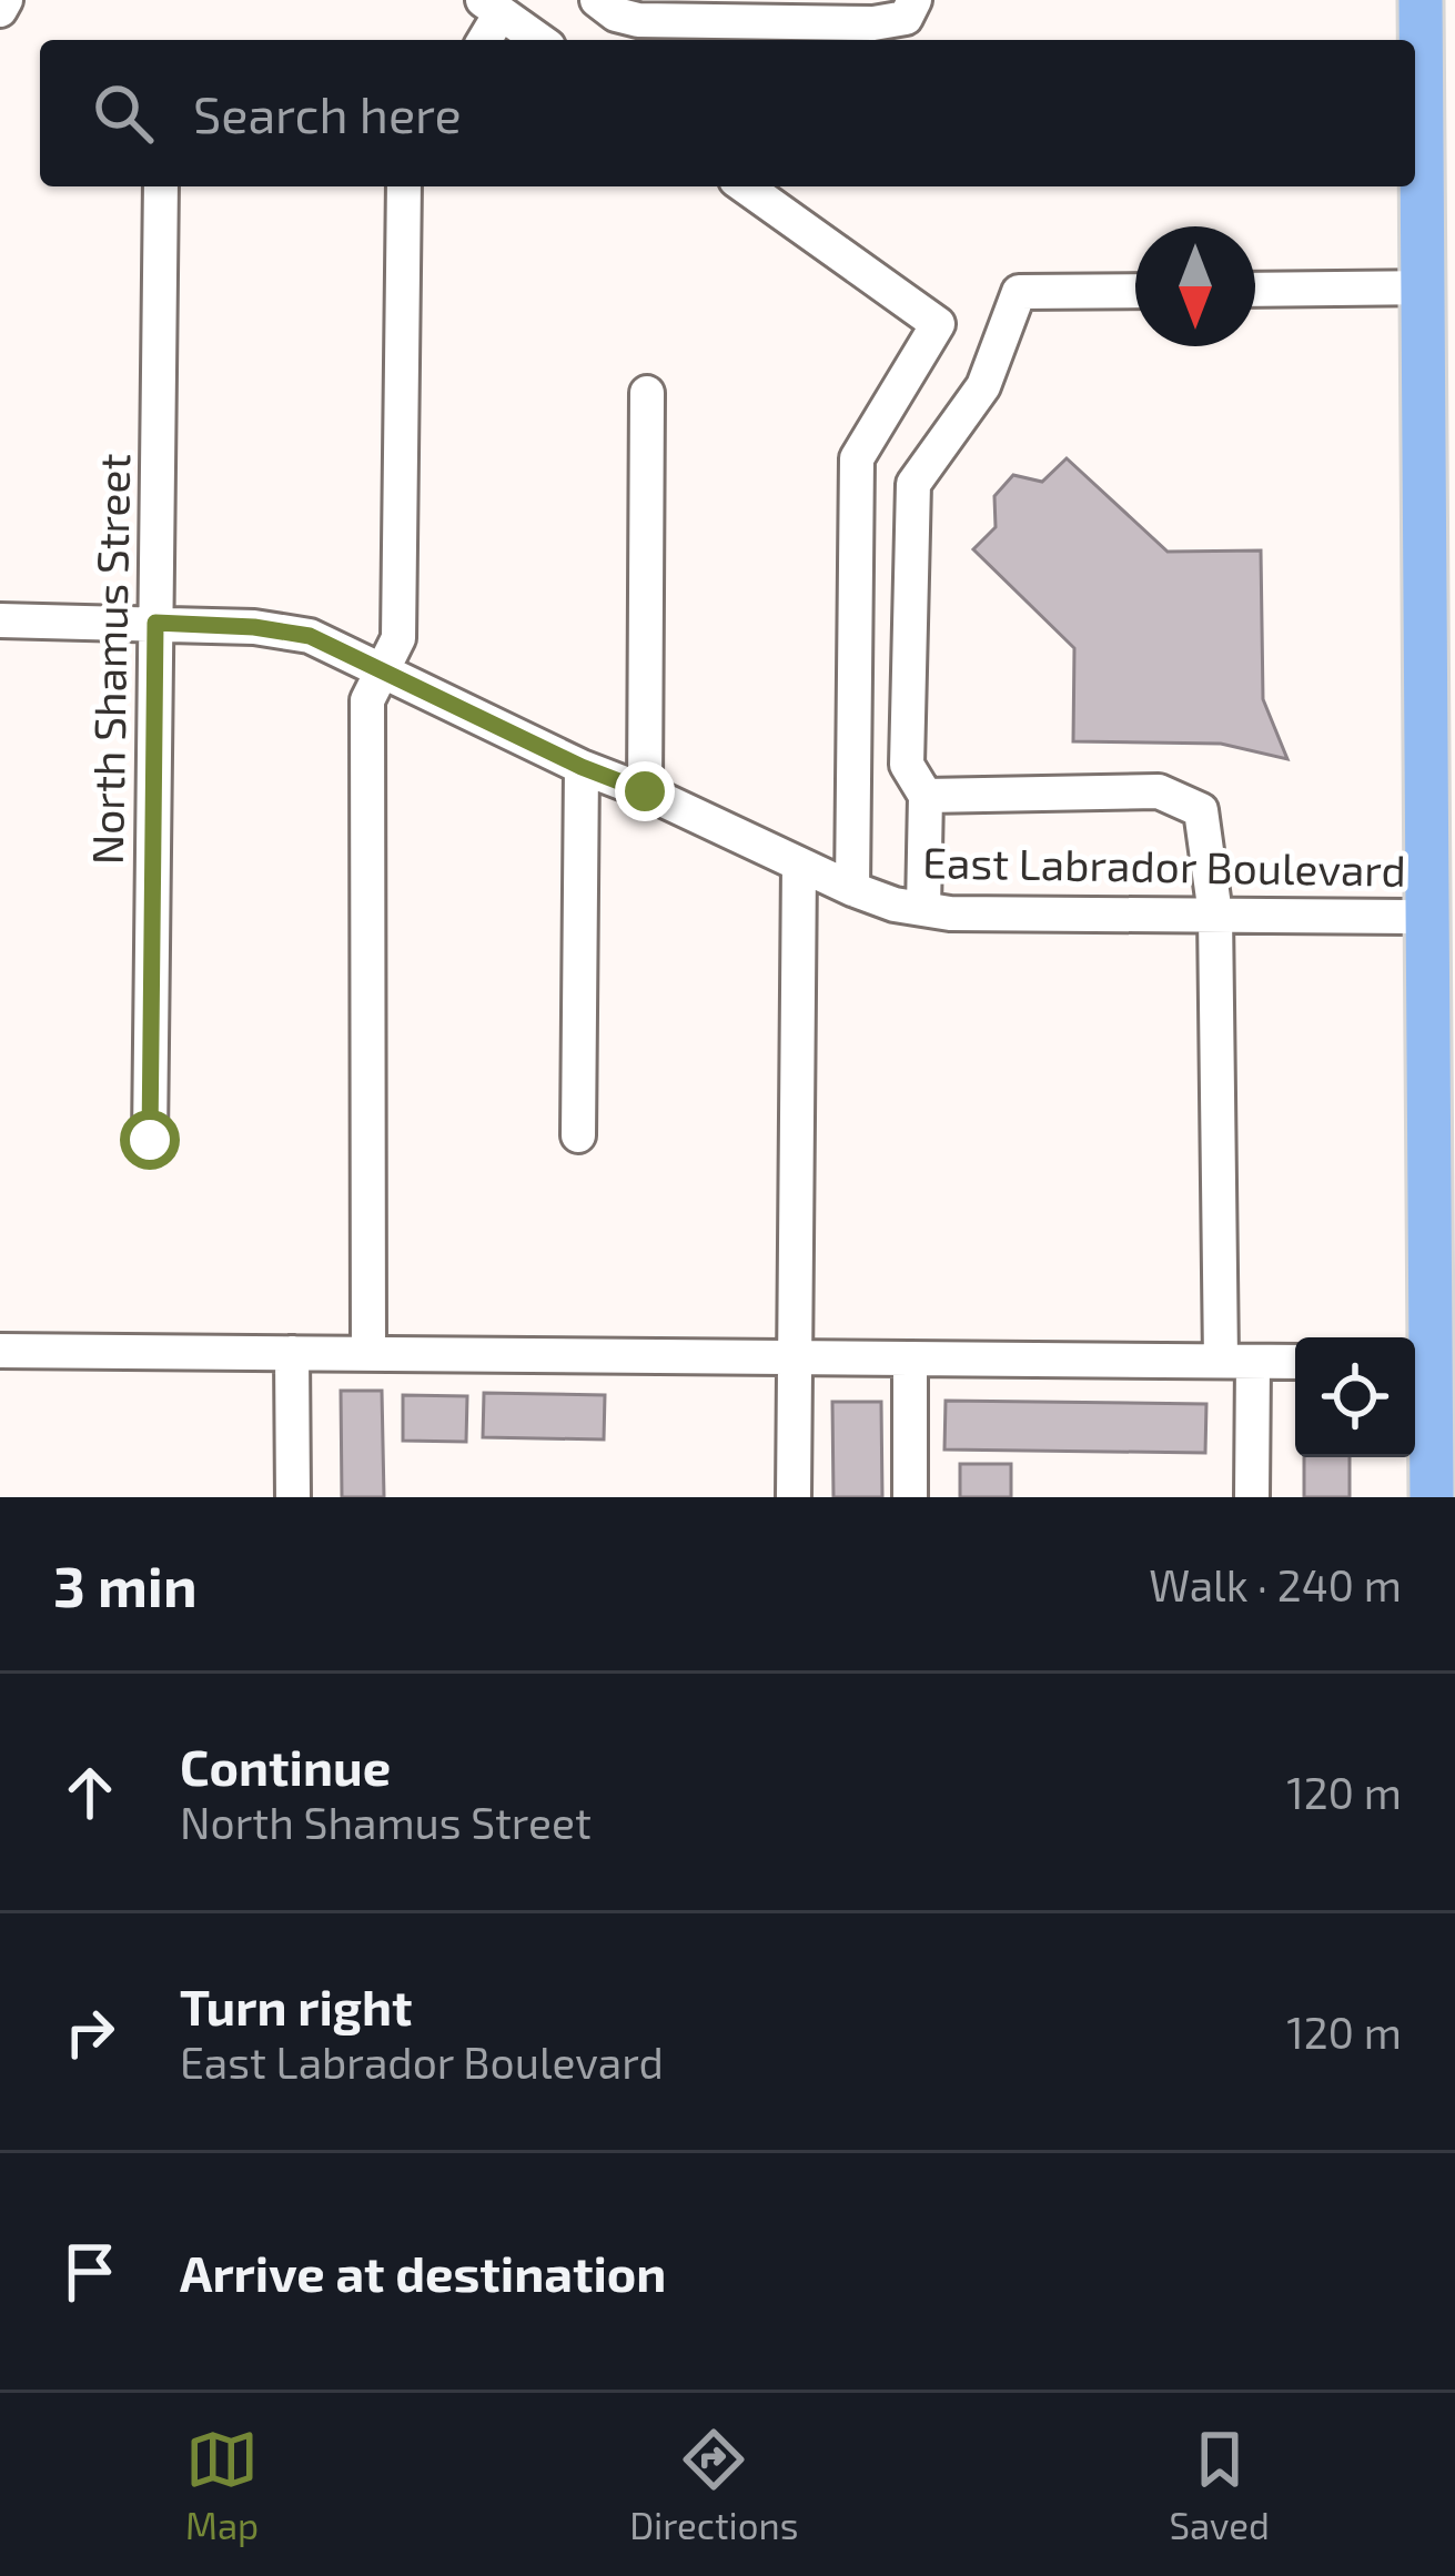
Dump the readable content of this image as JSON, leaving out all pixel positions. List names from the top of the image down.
{
  "streets": {
    "street": ["North Shamus Street", "East Labrador Boulevard"]
  },
  "crossings": [
    ["North Shamus Street", "East Labrador Boulevard"]
  ],
  "north": "bottom",
  "page": {
    "search": "Search here",
    "heading": ["3 min", "Walk · 240 m"],
    "list": [
      ["Continue", "North Shamus Street", "120 m"],
      ["Turn right", "East Labrador Boulevard", "120 m"],
      "Arrive at destination"
    ],
    "nav": ["Map", "Directions", "Saved"]
  }
}
